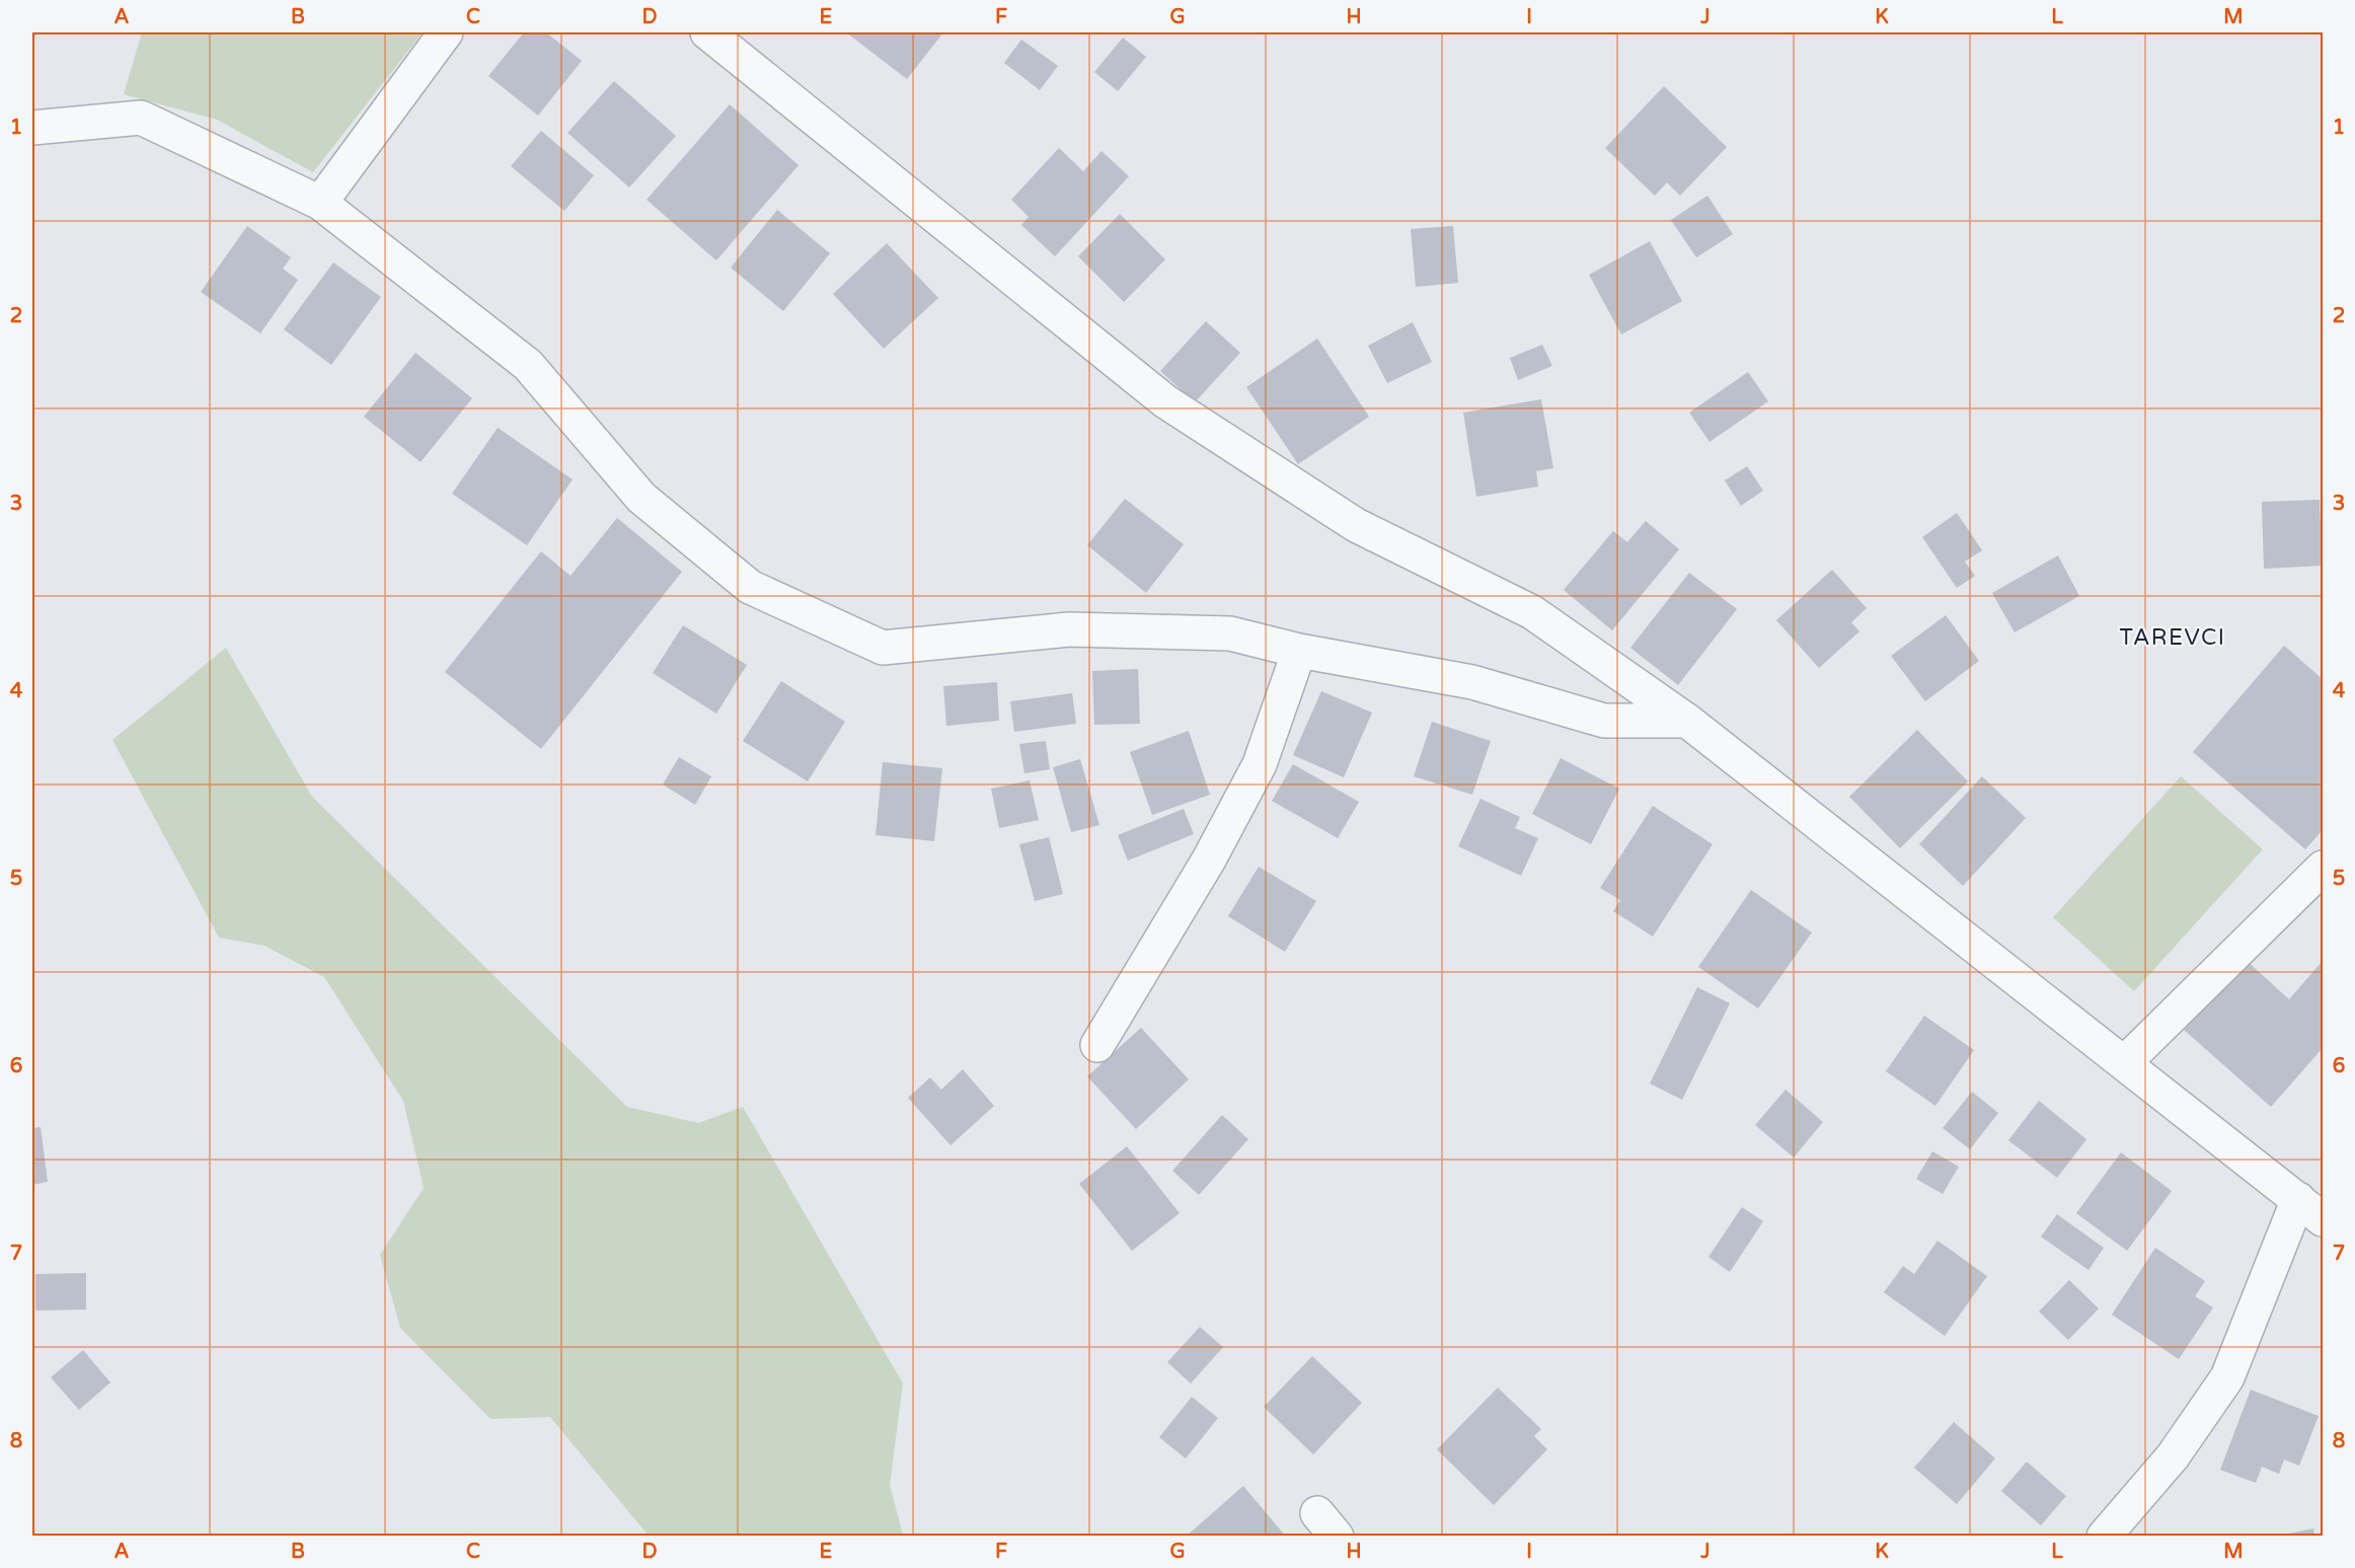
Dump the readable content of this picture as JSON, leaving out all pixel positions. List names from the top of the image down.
{
  "districts": ["TAREVCI"],
  "grid": {
    "columns": [
      "A",
      "B",
      "C",
      "D",
      "E",
      "F",
      "G",
      "H",
      "I",
      "J",
      "K",
      "L",
      "M"
    ],
    "rows": [
      "1",
      "2",
      "3",
      "4",
      "5",
      "6",
      "7",
      "8"
    ]
  }
}
